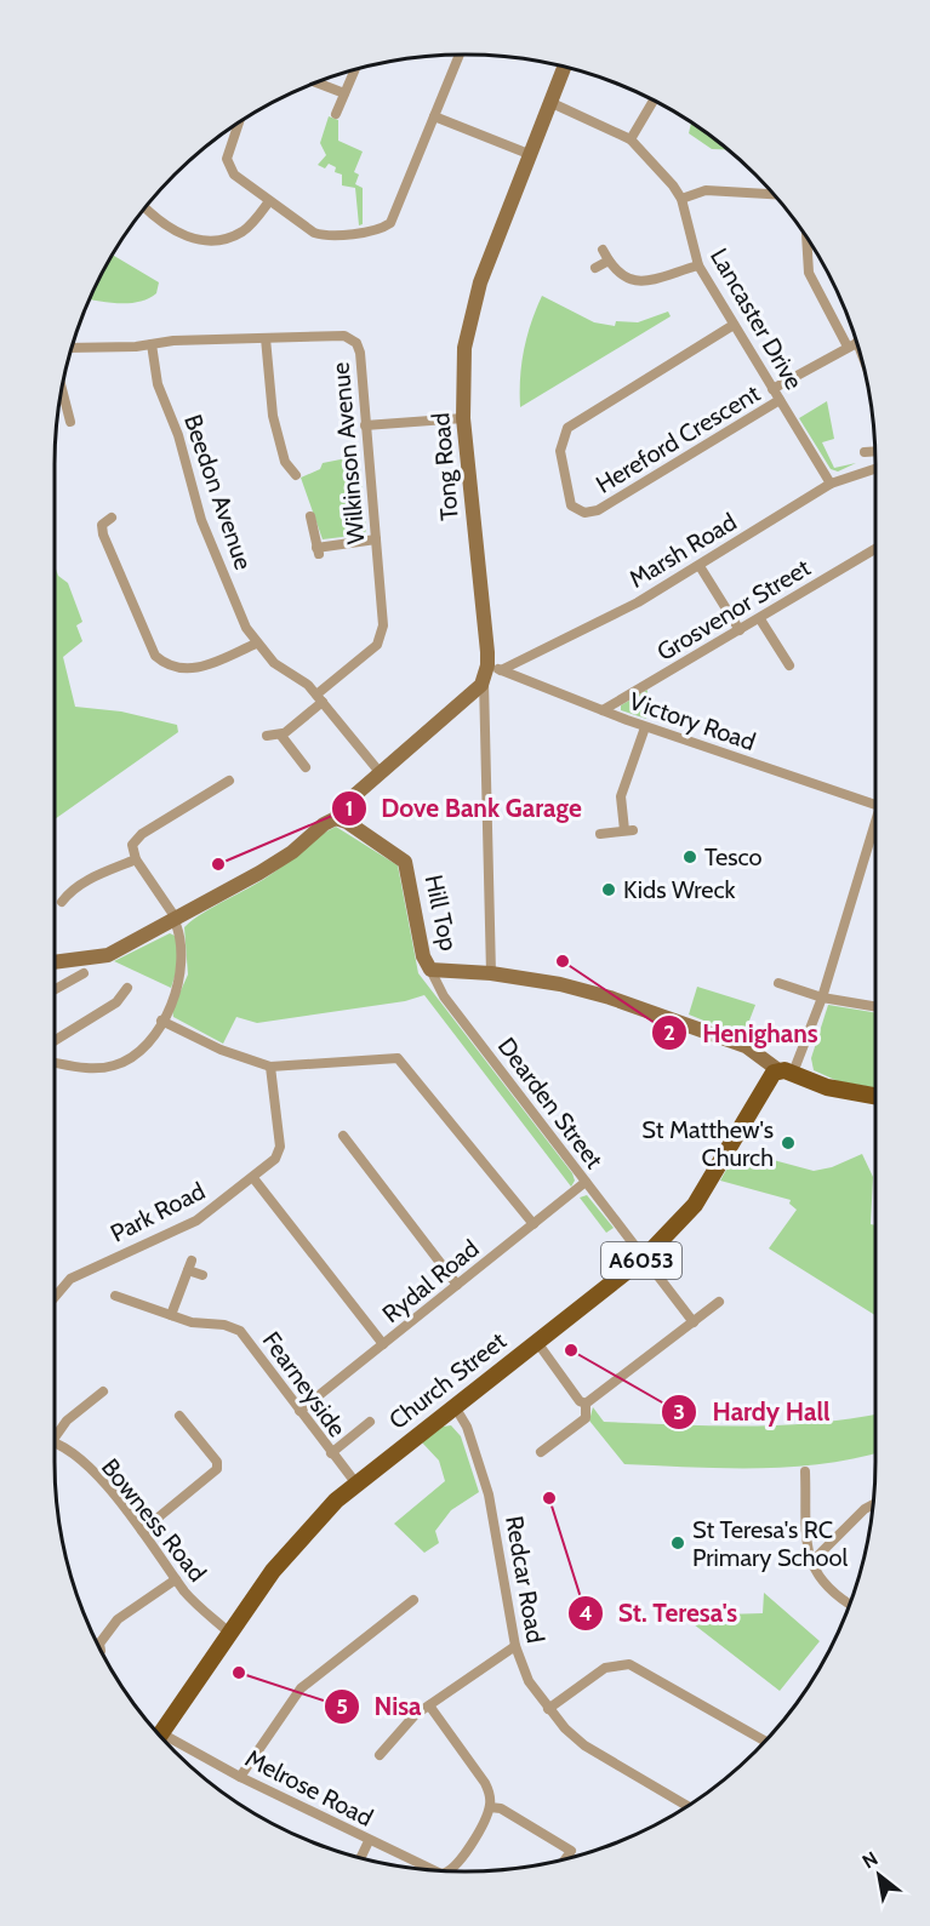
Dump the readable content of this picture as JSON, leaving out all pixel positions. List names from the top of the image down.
{
  "streets": {
    "main road": [
      "Tong Road",
      "Hill Top",
      "A6053",
      "Church Street"
    ],
    "street": [
      "Lancaster Drive",
      "Hereford Crescent",
      "Wilkinson Avenue",
      "Beedon Avenue",
      "Marsh Road",
      "Grosvenor Street",
      "Victory Road",
      "Dearden Street",
      "Park Road",
      "Rydal Road",
      "Fearneyside",
      "Bowness Road",
      "Redcar Road",
      "Melrose Road"
    ]
  },
  "crossings": [
    ["Lancaster Drive", "Hereford Crescent"],
    ["Lancaster Drive", "Tong Road"],
    ["Lancaster Drive", "Marsh Road"],
    ["Wilkinson Avenue", "Beedon Avenue"],
    ["Tong Road", "Marsh Road"],
    ["Tong Road", "Victory Road"],
    ["Marsh Road", "Victory Road"],
    ["Grosvenor Street", "Victory Road"],
    ["Hill Top", "Dearden Street"],
    ["Dearden Street", "Rydal Road"],
    ["Dearden Street", "Church Street"],
    ["Rydal Road", "Fearneyside"],
    ["Church Street", "Fearneyside"],
    ["Church Street", "Bowness Road"],
    ["Church Street", "Redcar Road"]
  ],
  "places": [
    "Tesco",
    "Dove Bank Garage",
    "Kids Wreck",
    "Henighans",
    "St Matthew's Church",
    "Hardy Hall",
    "St. Teresa's",
    "St Teresa's RC Primary School",
    "Nisa"
  ],
  "north": "top left"
}
